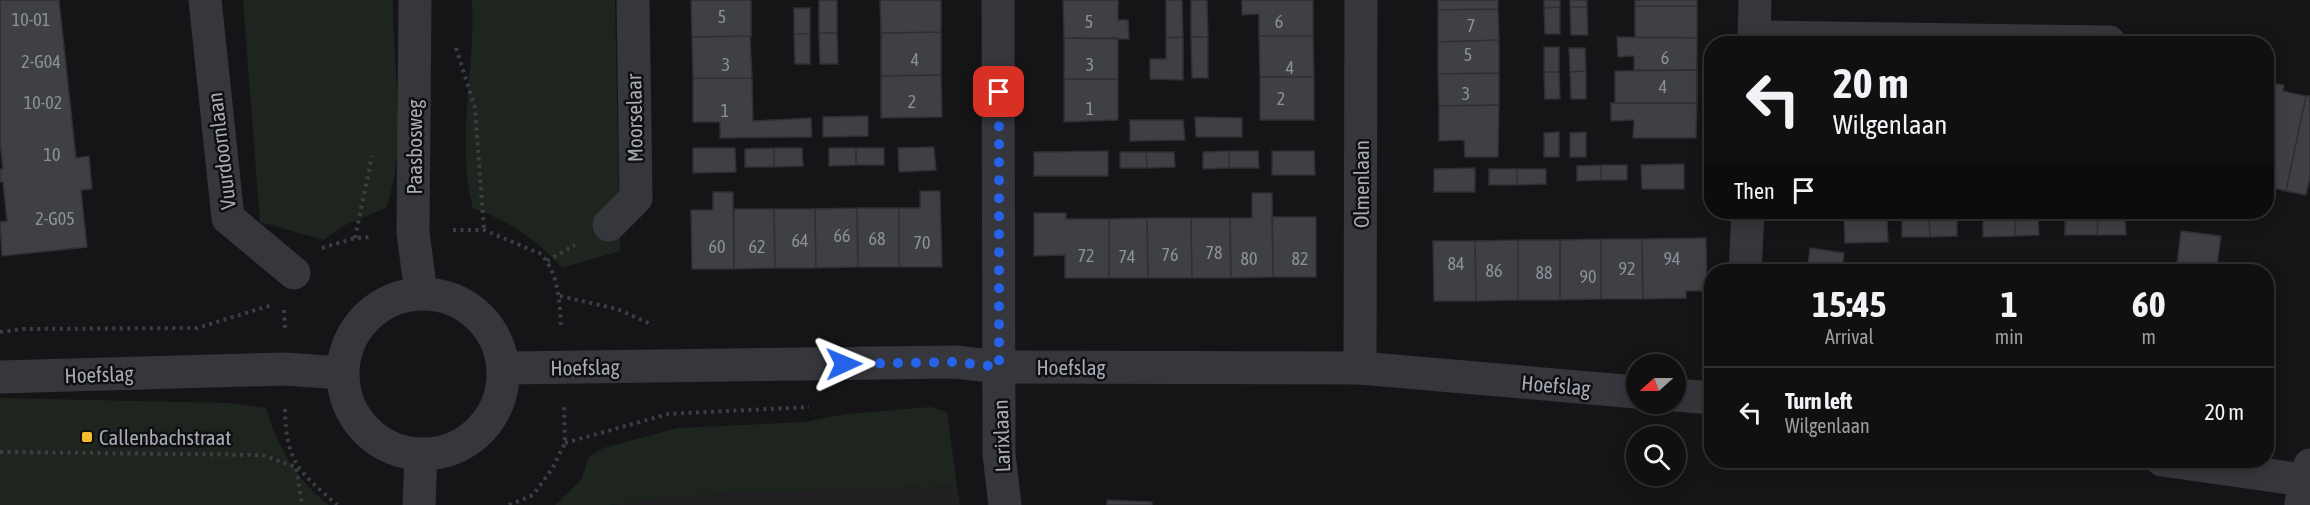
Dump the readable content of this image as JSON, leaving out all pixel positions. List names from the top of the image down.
{
  "streets": {
    "street": [
      "Moorselaar",
      "Paasbosweg",
      "Vuurdoornlaan",
      "Olmenlaan",
      "Hoefslag",
      "Larixlaan"
    ]
  },
  "crossings": [
    ["Paasbosweg", "Hoefslag"],
    ["Olmenlaan", "Hoefslag"],
    ["Hoefslag", "Larixlaan"]
  ],
  "places": {
    "transit": ["Callenbachstraat"]
  },
  "house_numbers": [
    "5",
    "10-01",
    "5",
    "6",
    "7",
    "5",
    "6",
    "4",
    "2-G04",
    "3",
    "3",
    "4",
    "4",
    "3",
    "2",
    "2",
    "10-02",
    "1",
    "1",
    "10",
    "2-G05",
    "66",
    "68",
    "64",
    "70",
    "60",
    "62",
    "78",
    "76",
    "72",
    "74",
    "80",
    "82",
    "94",
    "84",
    "92",
    "86",
    "88",
    "90"
  ],
  "north": "left",
  "page": {
    "turn": ["20 m", "Wilgenlaan"],
    "then": "Then",
    "eta": [
      "15:45",
      "Arrival",
      "1",
      "min",
      "60",
      "m"
    ],
    "list": [
      {
        "name": "Turn left",
        "note": "Wilgenlaan",
        "value": "20 m"
      }
    ]
  }
}
